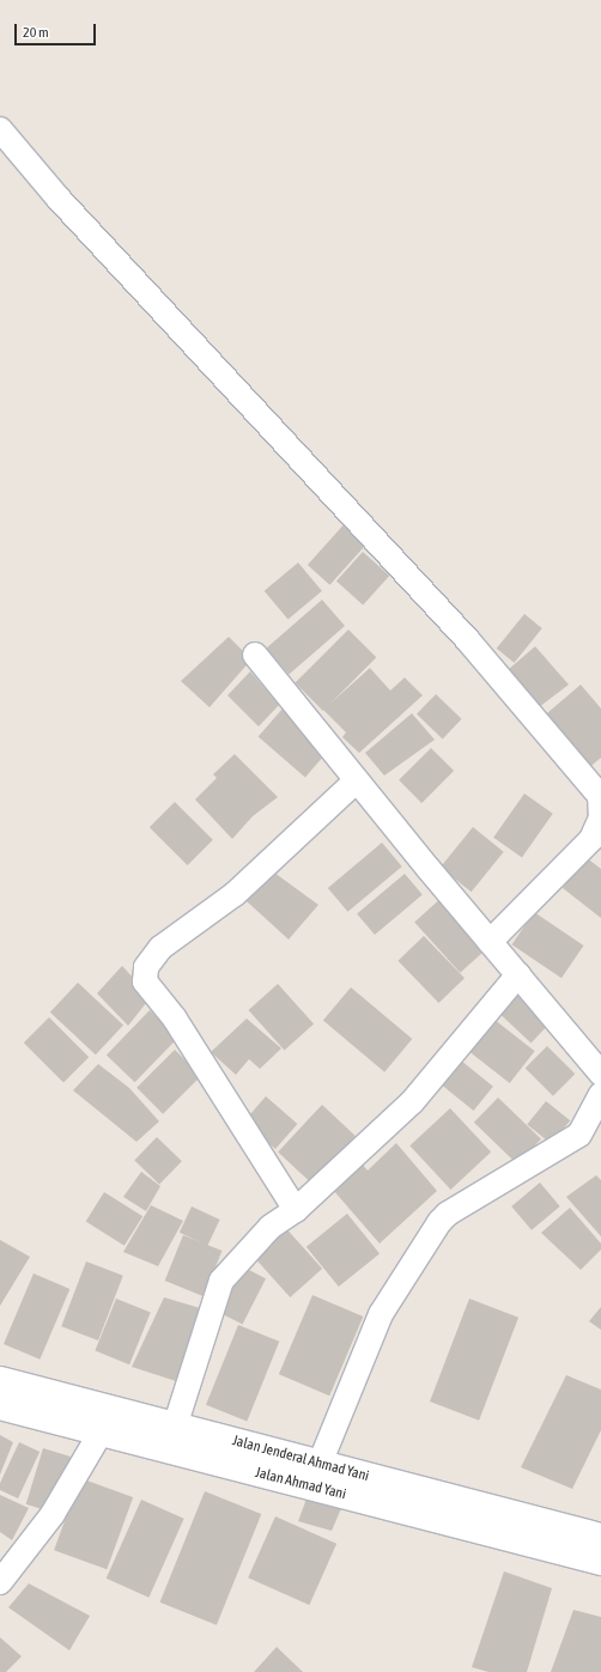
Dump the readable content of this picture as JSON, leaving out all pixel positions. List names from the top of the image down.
{
  "streets": {
    "main road": ["Jalan Jenderal Ahmad Yani", "Jalan Ahmad Yani"]
  },
  "scale_bar": "20 m"
}
